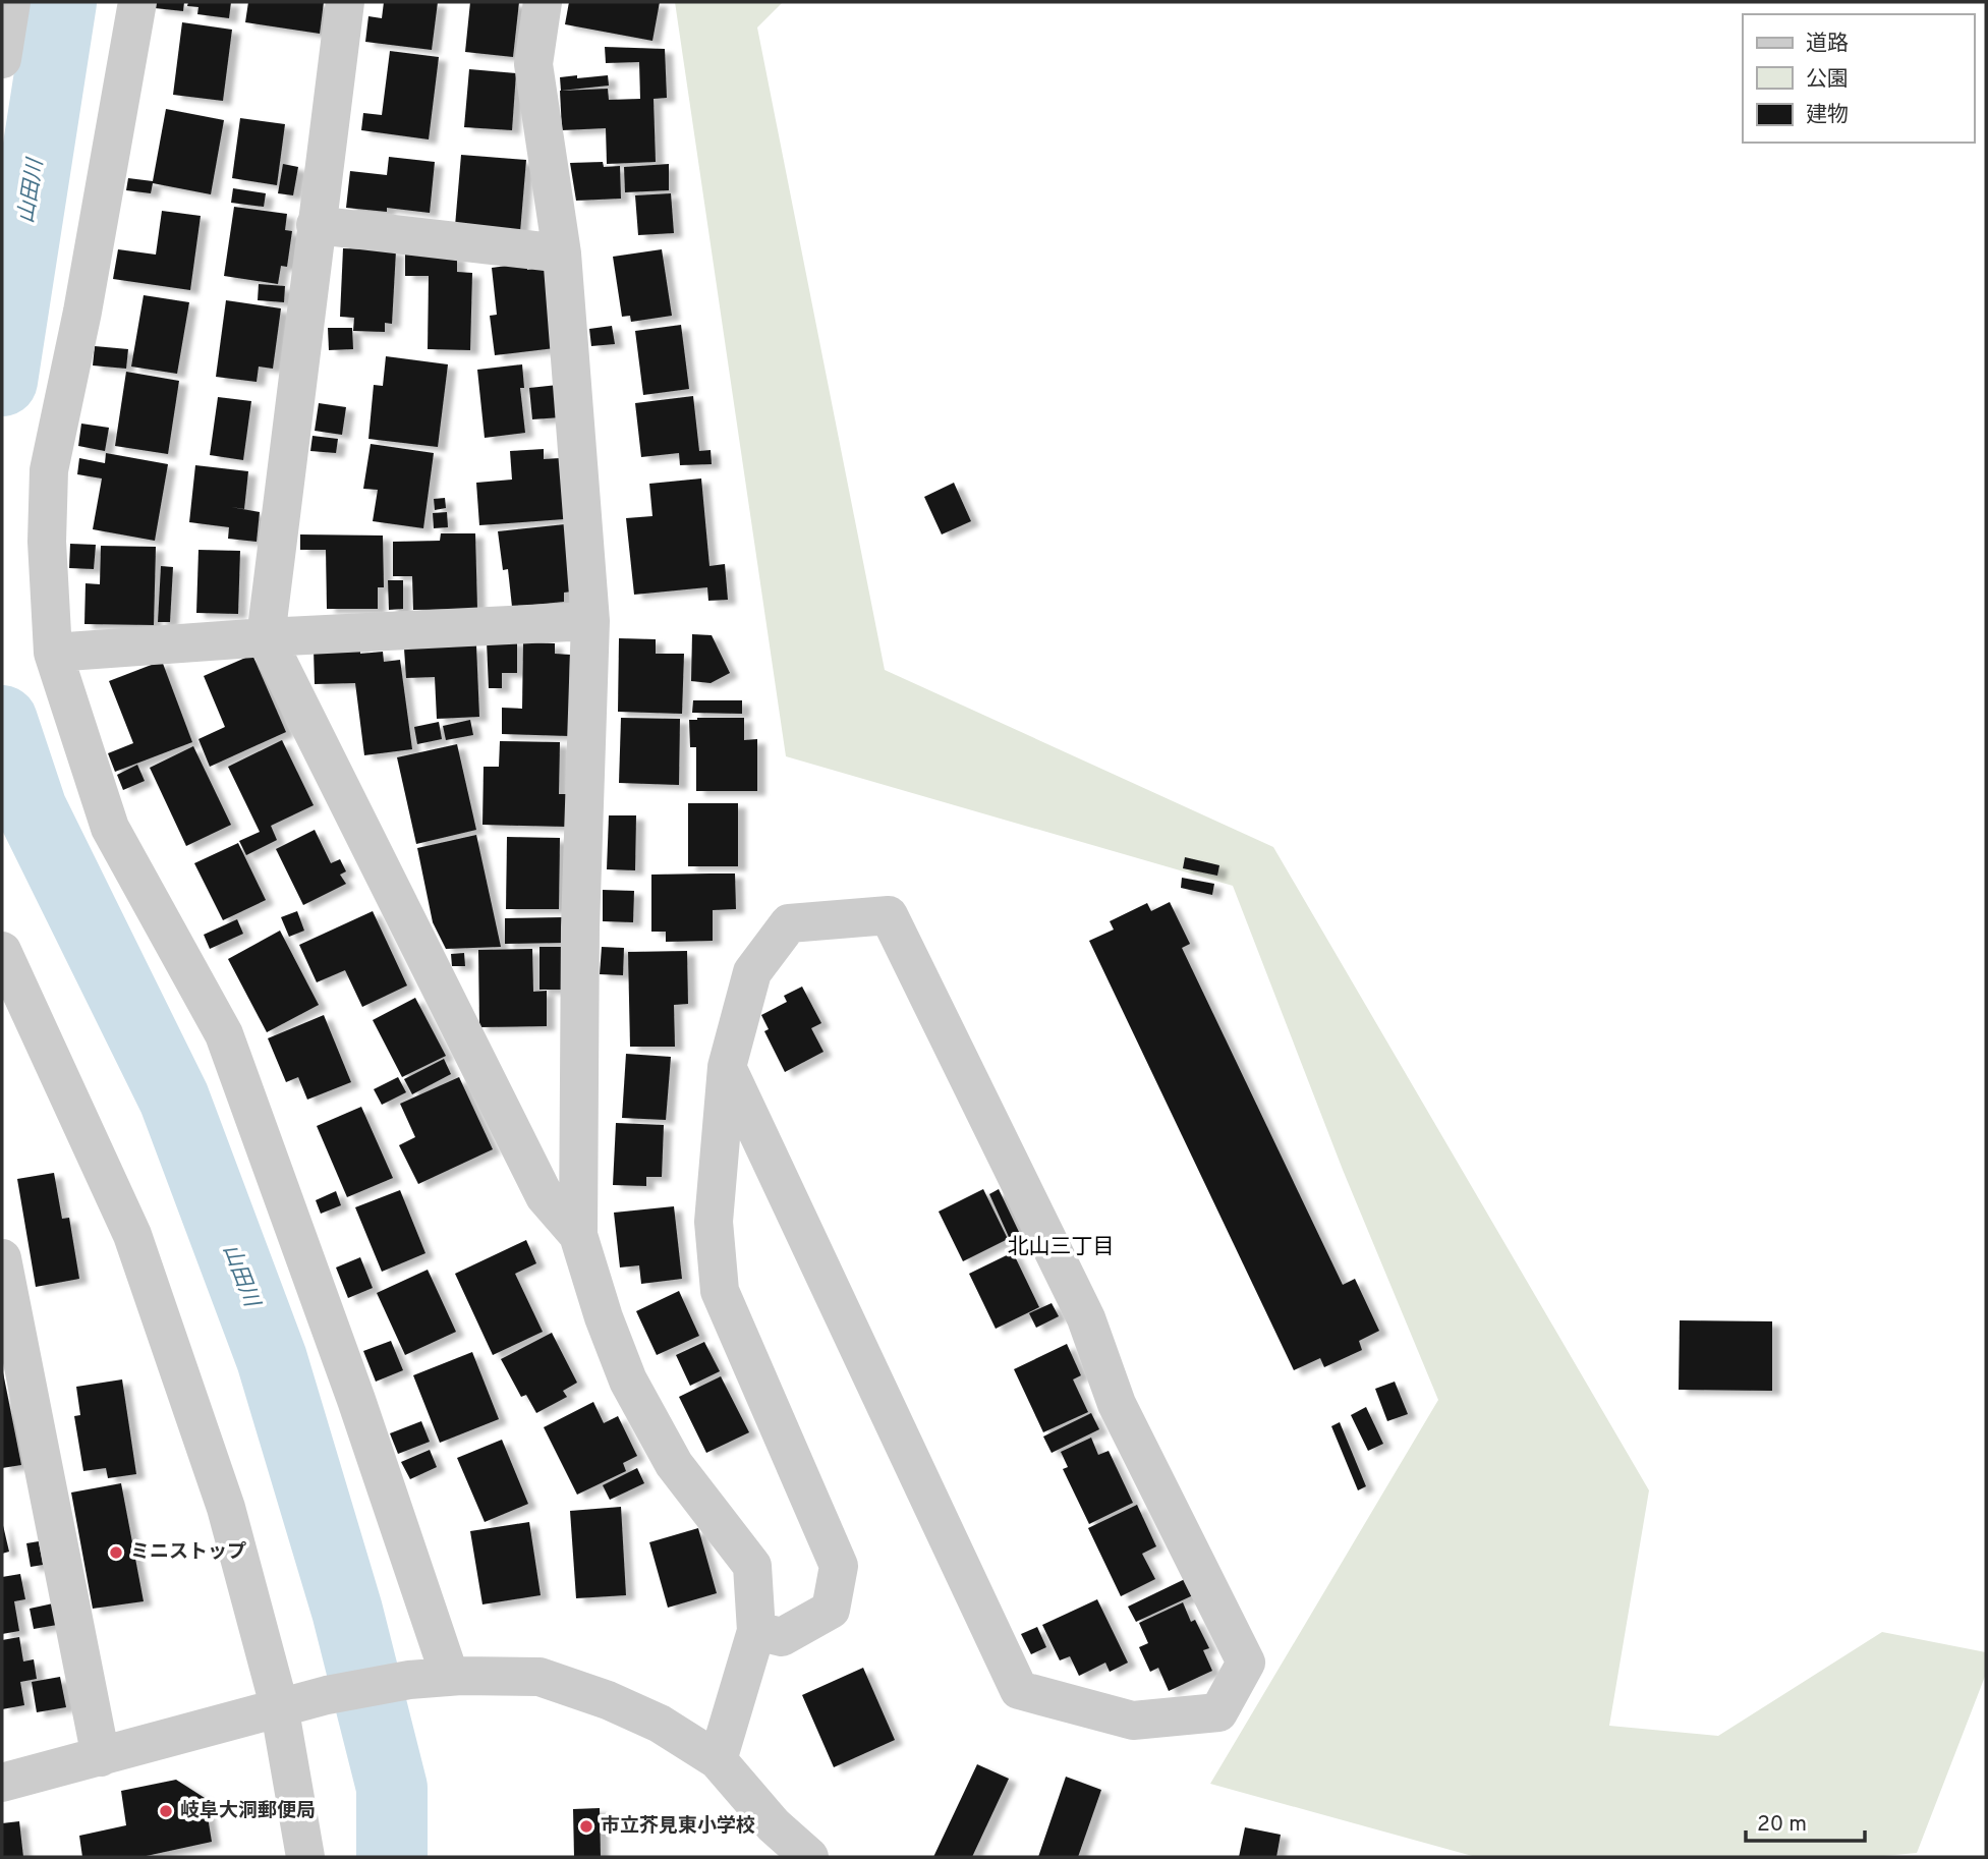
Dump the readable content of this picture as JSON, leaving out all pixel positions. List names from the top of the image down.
{
  "districts": ["北山三丁目"],
  "water": ["山田川"],
  "places": ["ミニストップ", "岐阜大洞郵便局", "市立芥見東小学校"],
  "legend": ["道路", "公園", "建物"],
  "scale_bar": "20 m"
}
